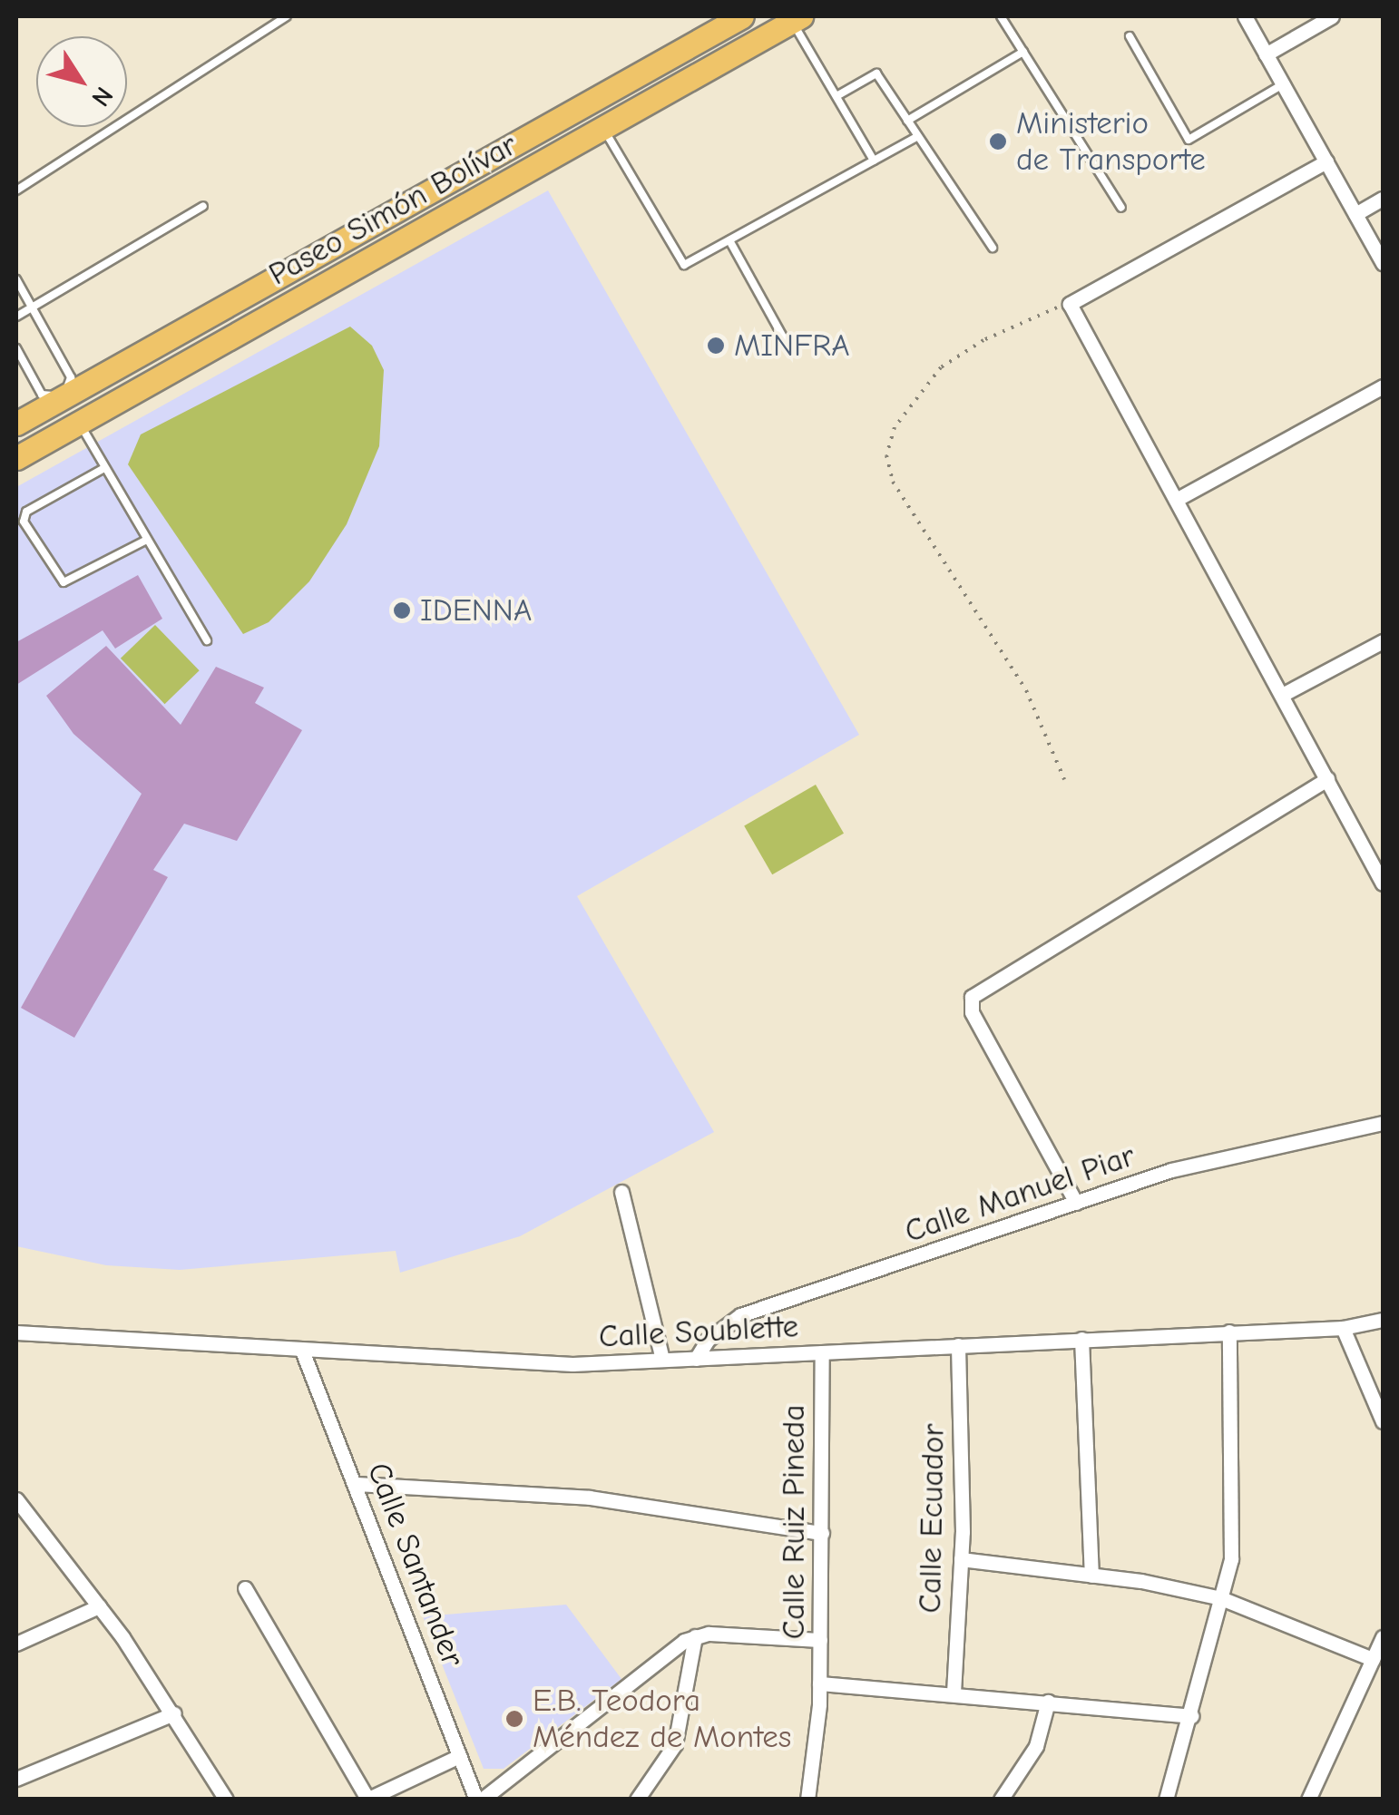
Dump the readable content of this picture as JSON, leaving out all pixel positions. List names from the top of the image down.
{
  "streets": {
    "main road": ["Paseo Simón Bolívar"],
    "street": [
      "Calle Manuel Piar",
      "Calle Soublette",
      "Calle Ecuador",
      "Calle Ruiz Pineda",
      "Calle Santander"
    ]
  },
  "crossings": [
    ["Calle Manuel Piar", "Calle Soublette"],
    ["Calle Soublette", "Calle Ecuador"],
    ["Calle Soublette", "Calle Ruiz Pineda"],
    ["Calle Soublette", "Calle Santander"]
  ],
  "places": [
    "Ministerio de Transporte",
    "MINFRA",
    "IDENNA",
    "E.B. Teodora Méndez de Montes"
  ],
  "north": "bottom right"
}
